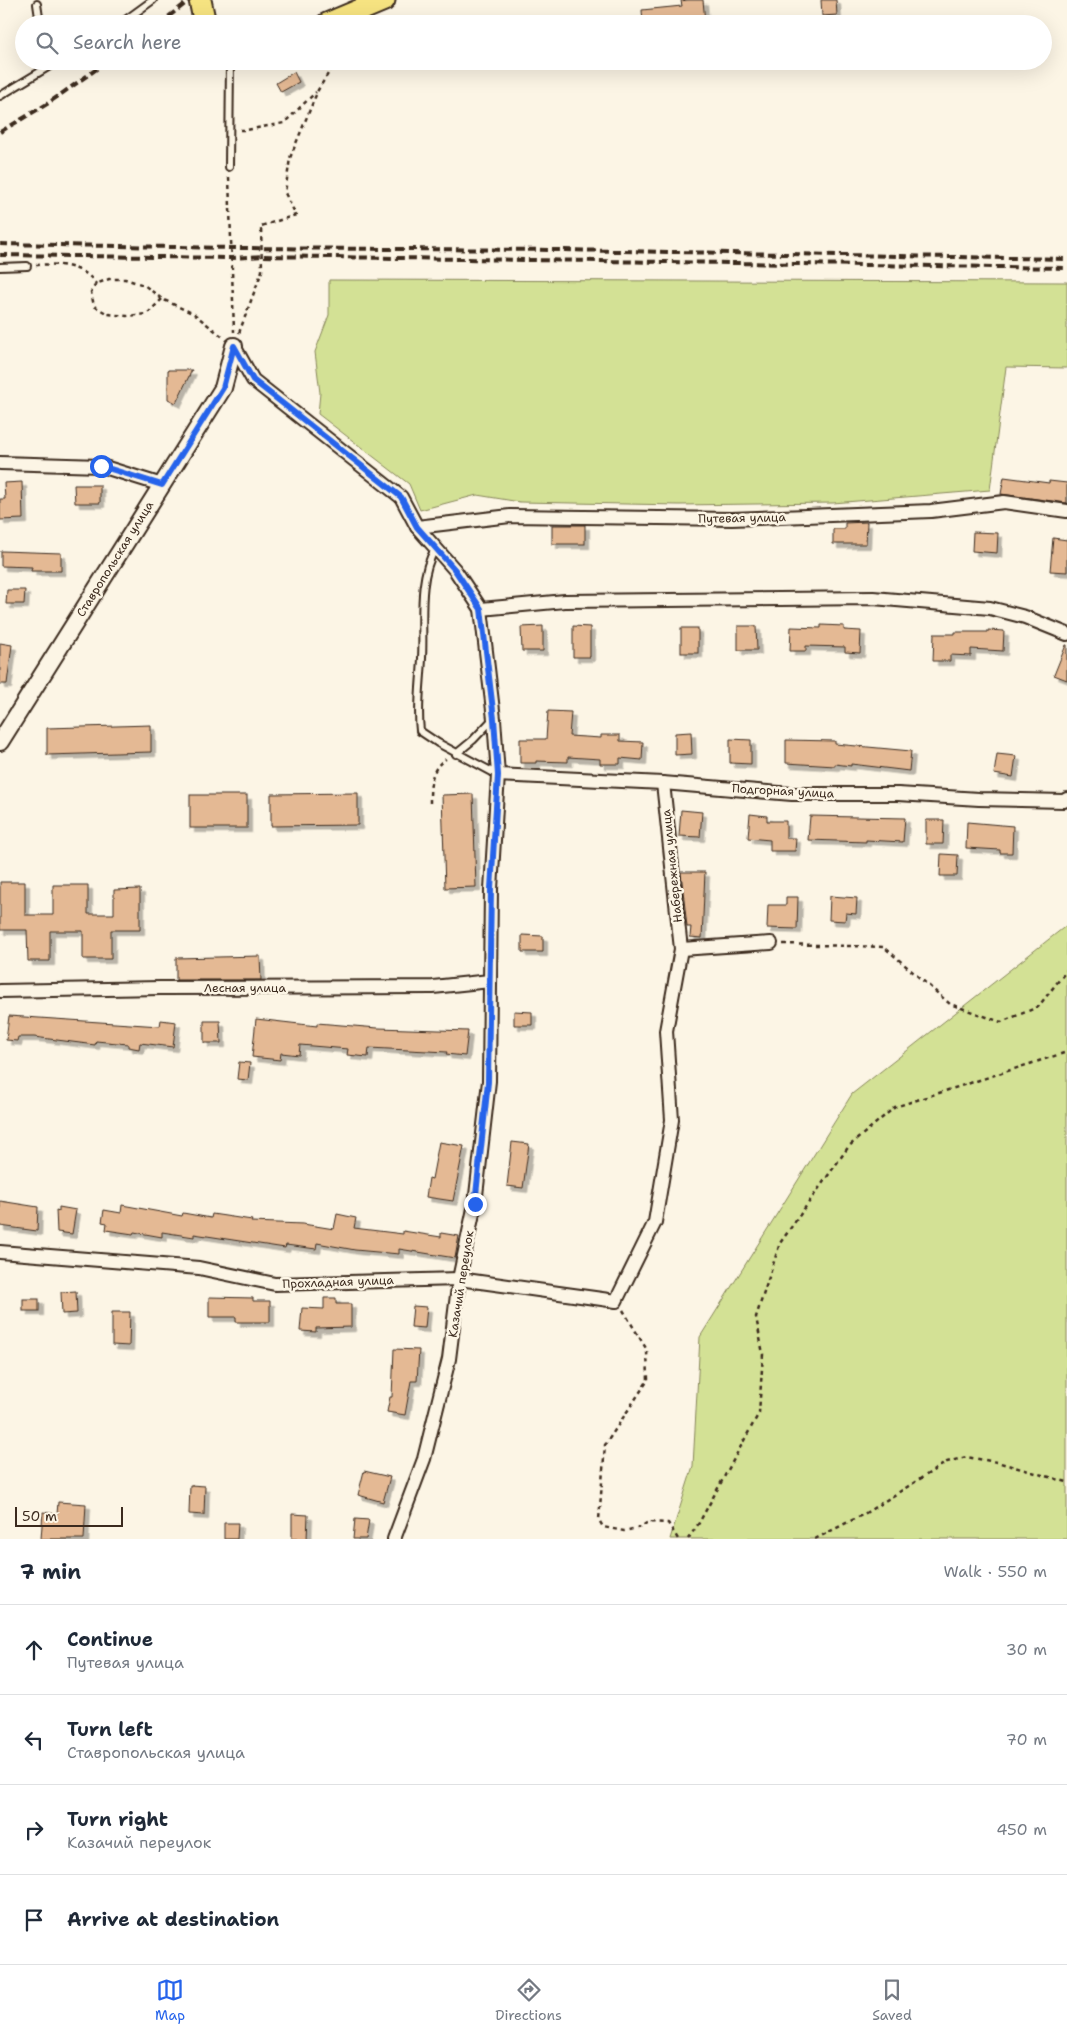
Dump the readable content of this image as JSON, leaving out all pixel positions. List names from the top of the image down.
{
  "streets": {
    "street": [
      "Путевая улица",
      "Ставропольская улица",
      "Подгорная улица",
      "Набережная улица",
      "Лесная улица",
      "Прохладная улица",
      "Казачий переулок"
    ]
  },
  "crossings": [
    ["Путевая улица", "Казачий переулок"],
    ["Ставропольская улица", "Казачий переулок"],
    ["Подгорная улица", "Набережная улица"],
    ["Подгорная улица", "Казачий переулок"],
    ["Набережная улица", "Прохладная улица"],
    ["Лесная улица", "Казачий переулок"],
    ["Прохладная улица", "Казачий переулок"]
  ],
  "scale_bar": "50 m",
  "page": {
    "search": "Search here",
    "scale": "50 m",
    "heading": ["7 min", "Walk · 550 m"],
    "list": [
      ["Continue", "Путевая улица", "30 m"],
      ["Turn left", "Ставропольская улица", "70 m"],
      ["Turn right", "Казачий переулок", "450 m"],
      "Arrive at destination"
    ],
    "nav": ["Map", "Directions", "Saved"]
  }
}
